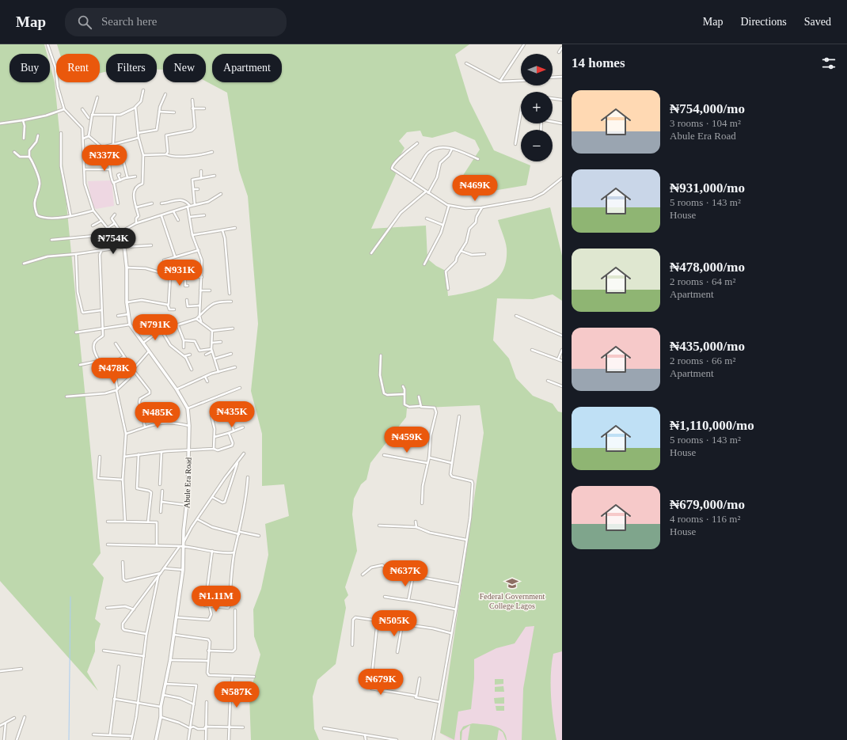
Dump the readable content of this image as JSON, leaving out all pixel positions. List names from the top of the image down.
{
  "streets": {
    "street": ["Abule Era Road"]
  },
  "places": {
    "school or university": ["Federal Government College Lagos"]
  },
  "north": "right",
  "page": {
    "header": "Map",
    "search": "Search here",
    "nav": ["Map", "Directions", "Saved"],
    "heading": "14 homes",
    "map_buttons": ["+", "−"],
    "chip": [
      "Buy",
      "Rent",
      "Filters",
      "New",
      "Apartment"
    ],
    "list": [
      {
        "name": "₦754,000/mo",
        "note": "3 rooms · 104 m² · Abule Era Road"
      },
      {
        "name": "₦931,000/mo",
        "note": "5 rooms · 143 m² · House"
      },
      {
        "name": "₦478,000/mo",
        "note": "2 rooms · 64 m² · Apartment"
      },
      {
        "name": "₦435,000/mo",
        "note": "2 rooms · 66 m² · Apartment"
      },
      {
        "name": "₦1,110,000/mo",
        "note": "5 rooms · 143 m² · House"
      },
      {
        "name": "₦679,000/mo",
        "note": "4 rooms · 116 m² · House"
      }
    ],
    "price": [
      "₦337K",
      "₦469K",
      "₦754K",
      "₦931K",
      "₦791K",
      "₦478K",
      "₦435K",
      "₦485K",
      "₦459K",
      "₦637K",
      "₦1.11M",
      "₦505K",
      "₦679K",
      "₦587K"
    ]
  }
}
